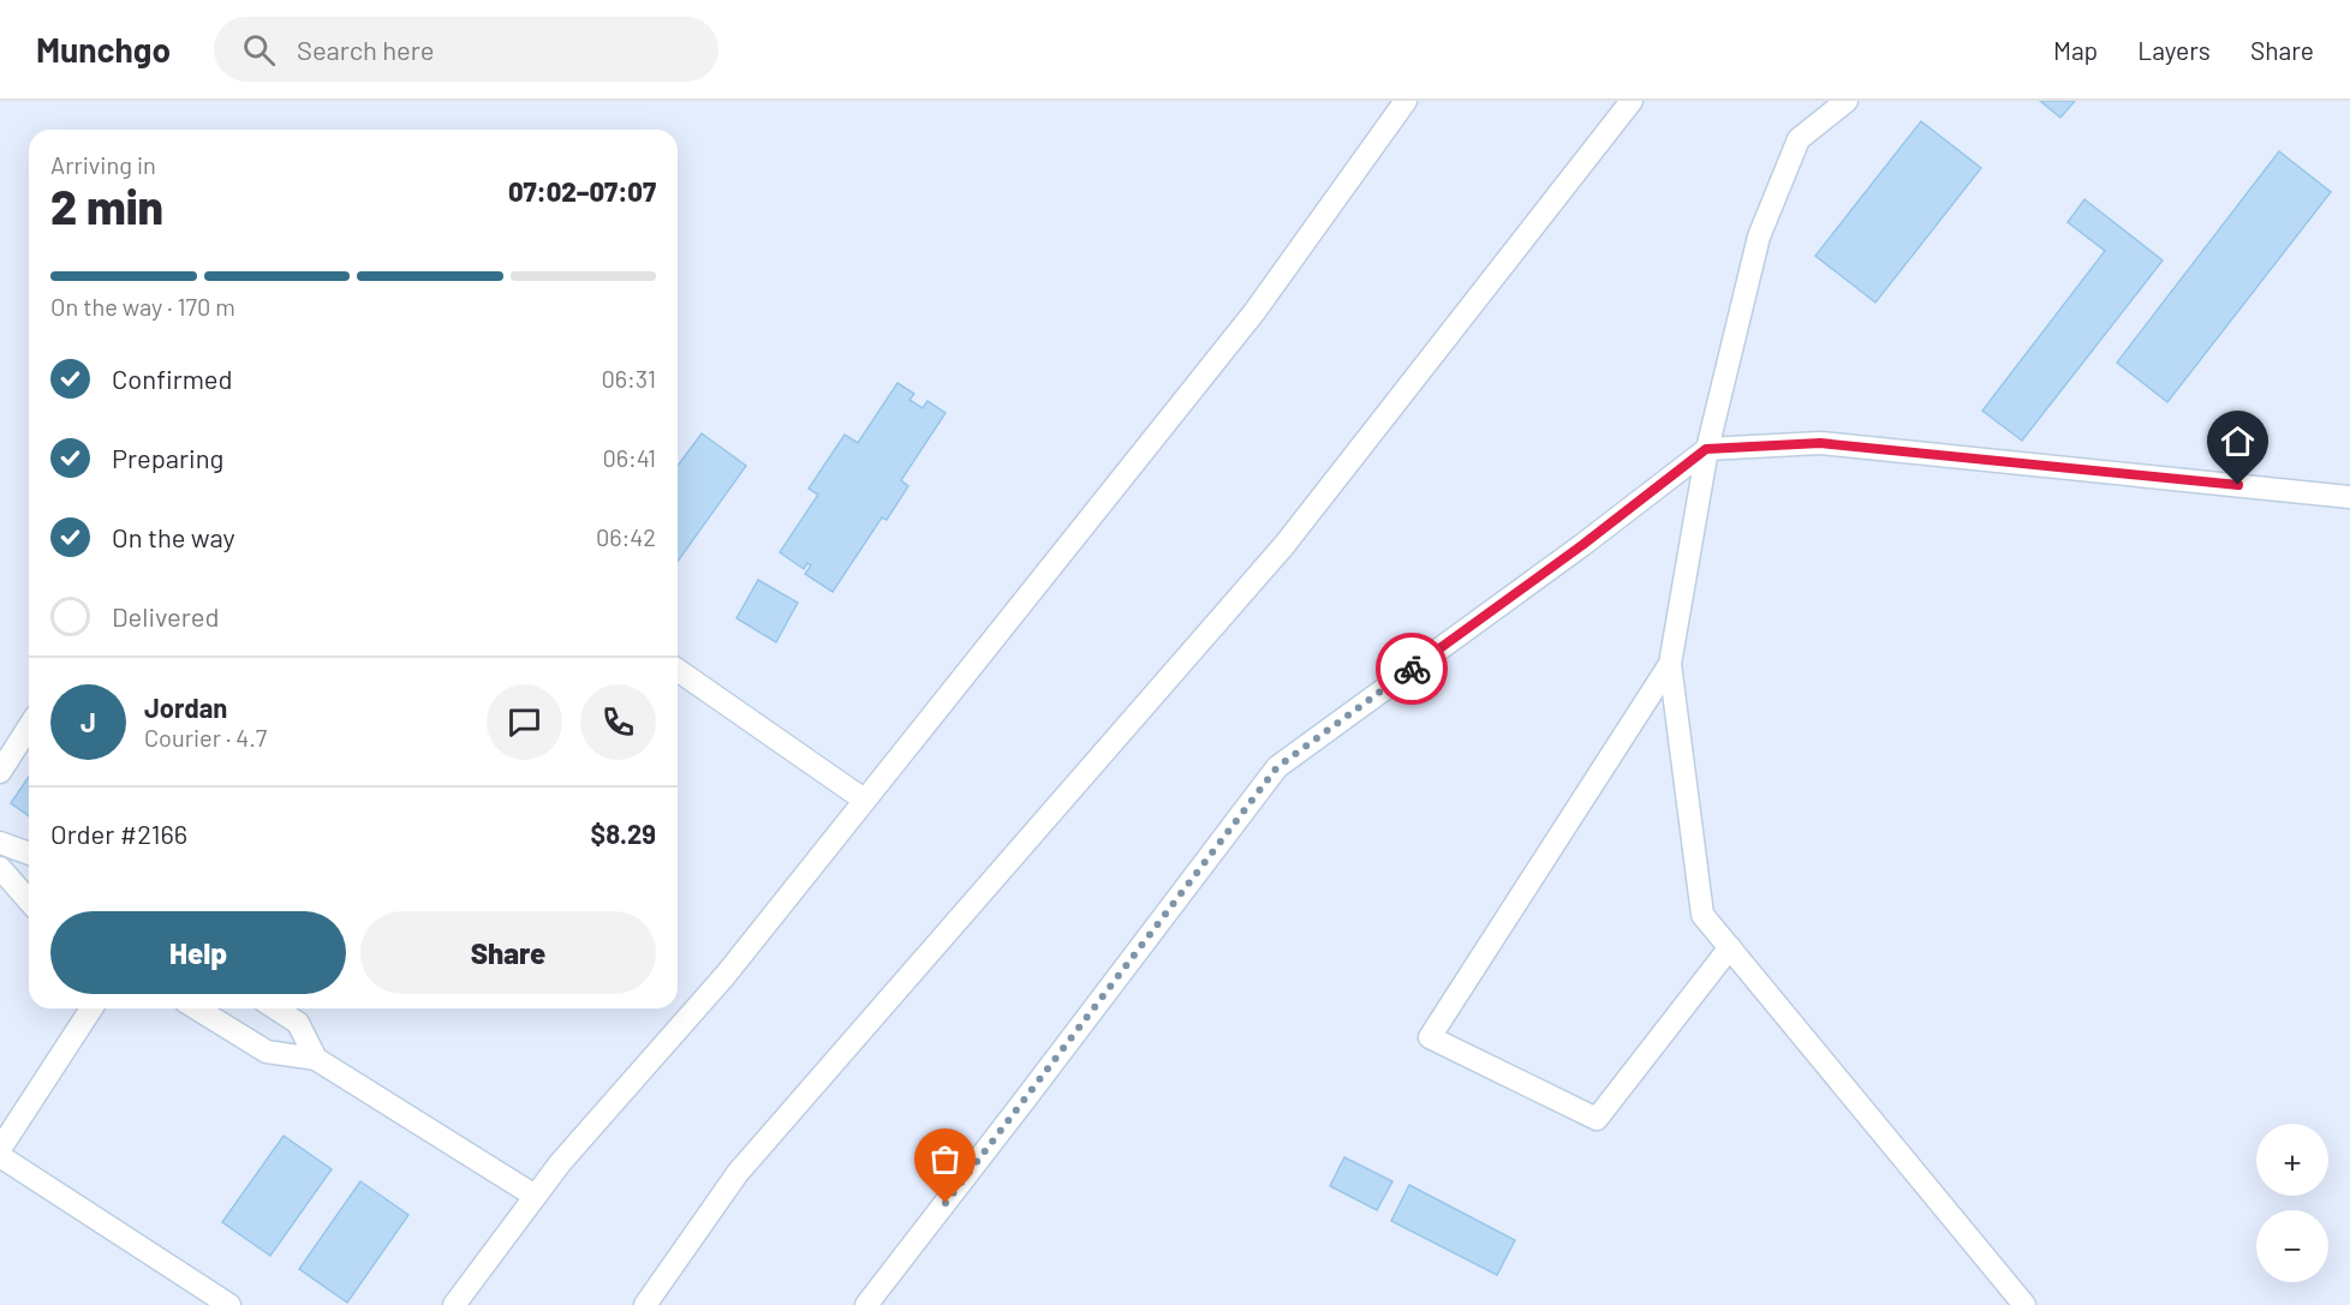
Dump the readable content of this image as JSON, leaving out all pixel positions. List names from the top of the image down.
{
  "page": {
    "header": "Munchgo",
    "search": "Search here",
    "nav": ["Map", "Layers", "Share"],
    "heading": ["2 min", "Arriving in", "07:02–07:07"],
    "panel": [
      "Jordan",
      "Courier · 4.7",
      "Order #2166",
      "$8.29"
    ],
    "bar": "On the way · 170 m",
    "list": [
      ["Confirmed", "06:31"],
      ["Preparing", "06:41"],
      ["On the way", "06:42"],
      "Delivered"
    ],
    "round": "J",
    "buttons": ["Help", "Share"],
    "map_buttons": ["+", "−"]
  }
}
